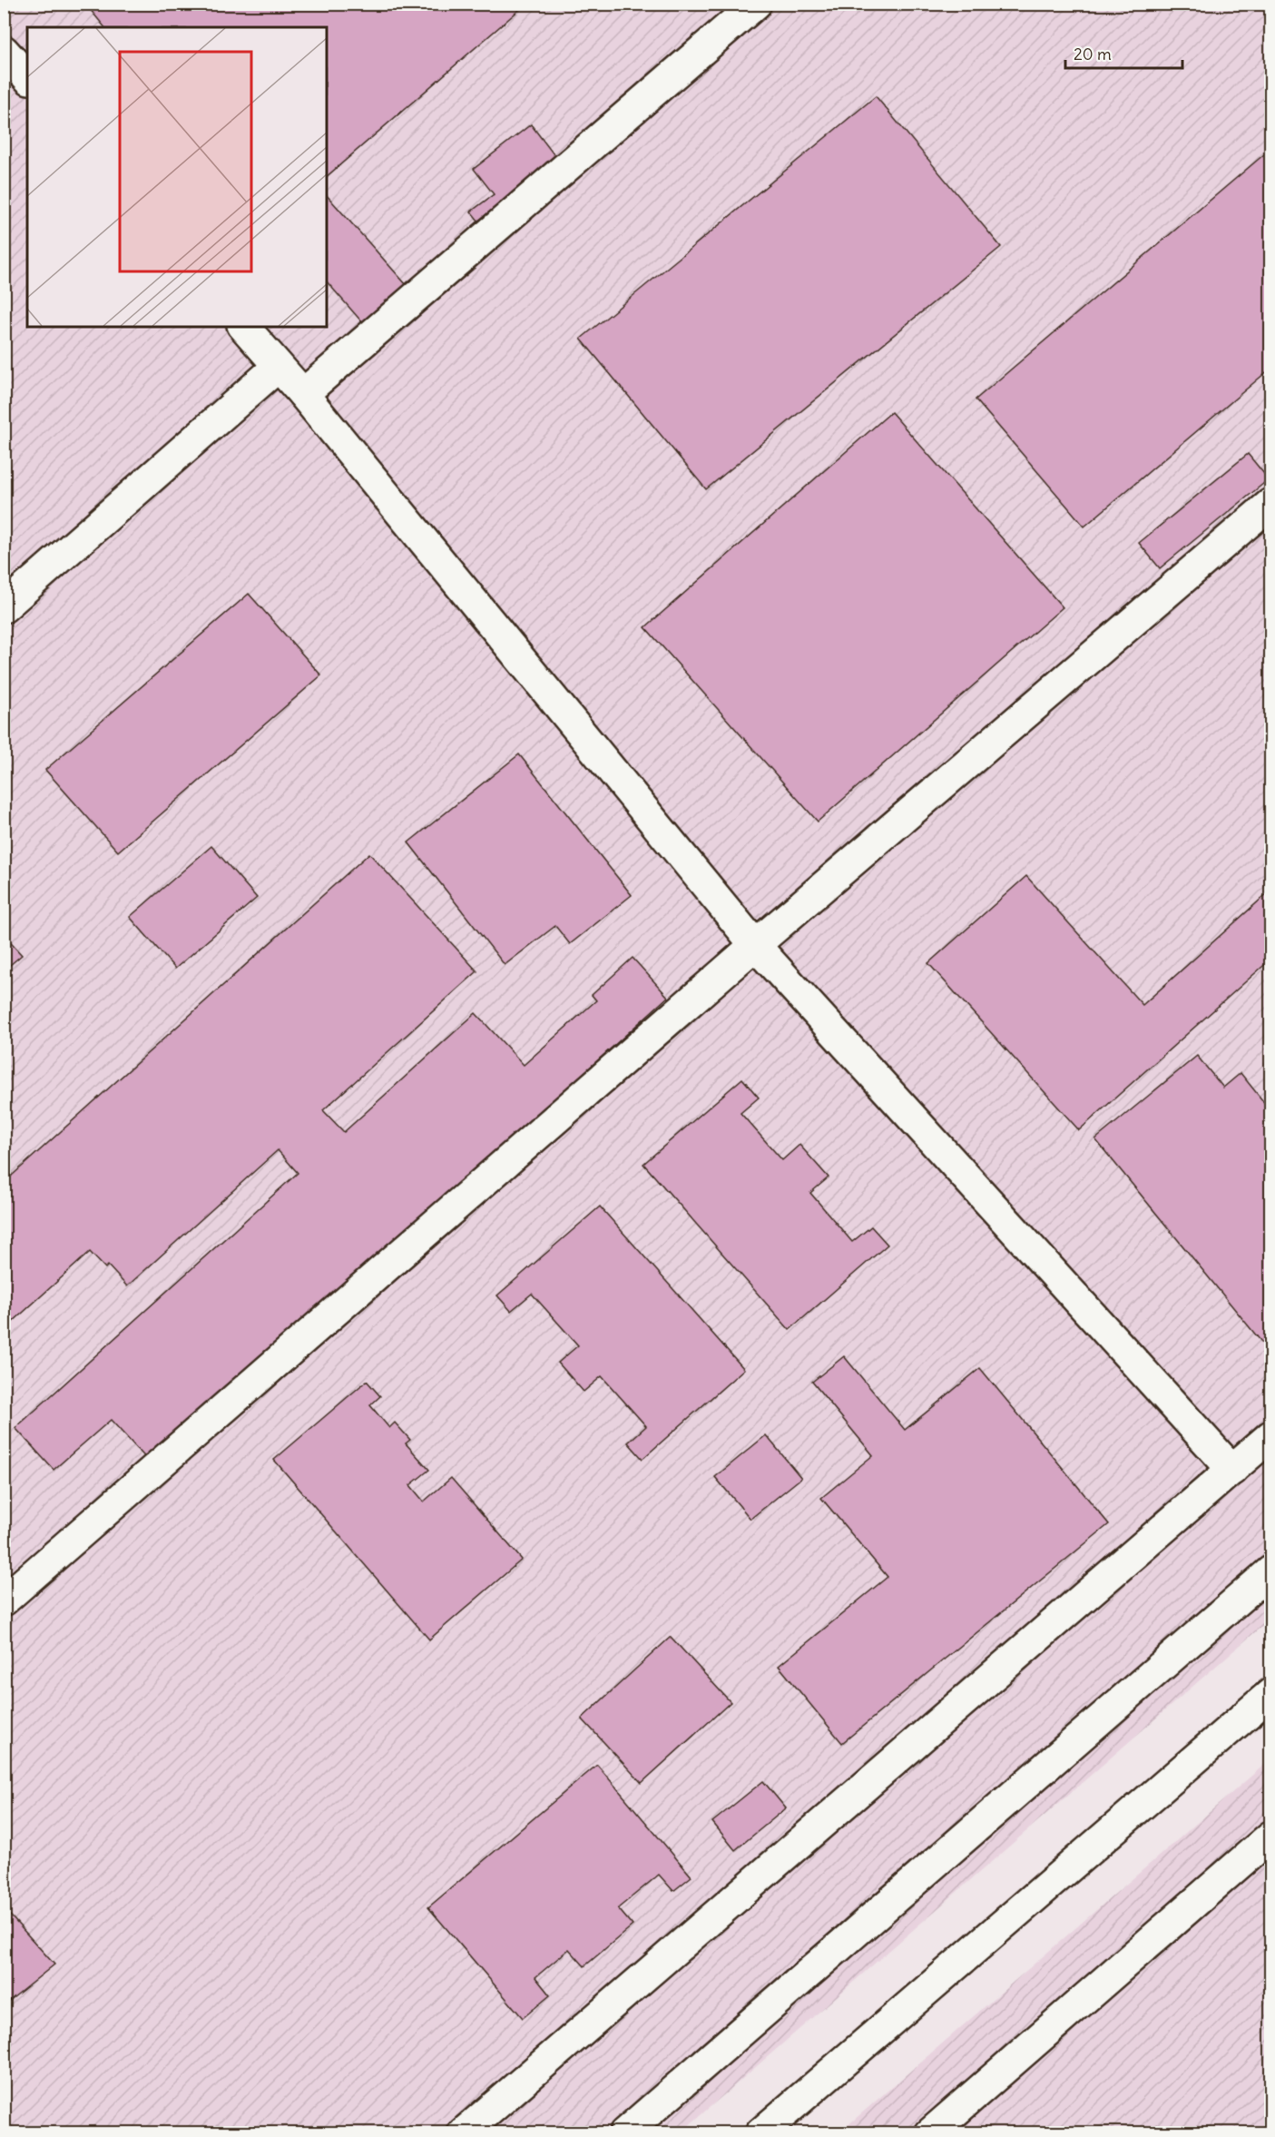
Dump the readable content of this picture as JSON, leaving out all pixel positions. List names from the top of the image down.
{
  "scale_bar": "20 m"
}
